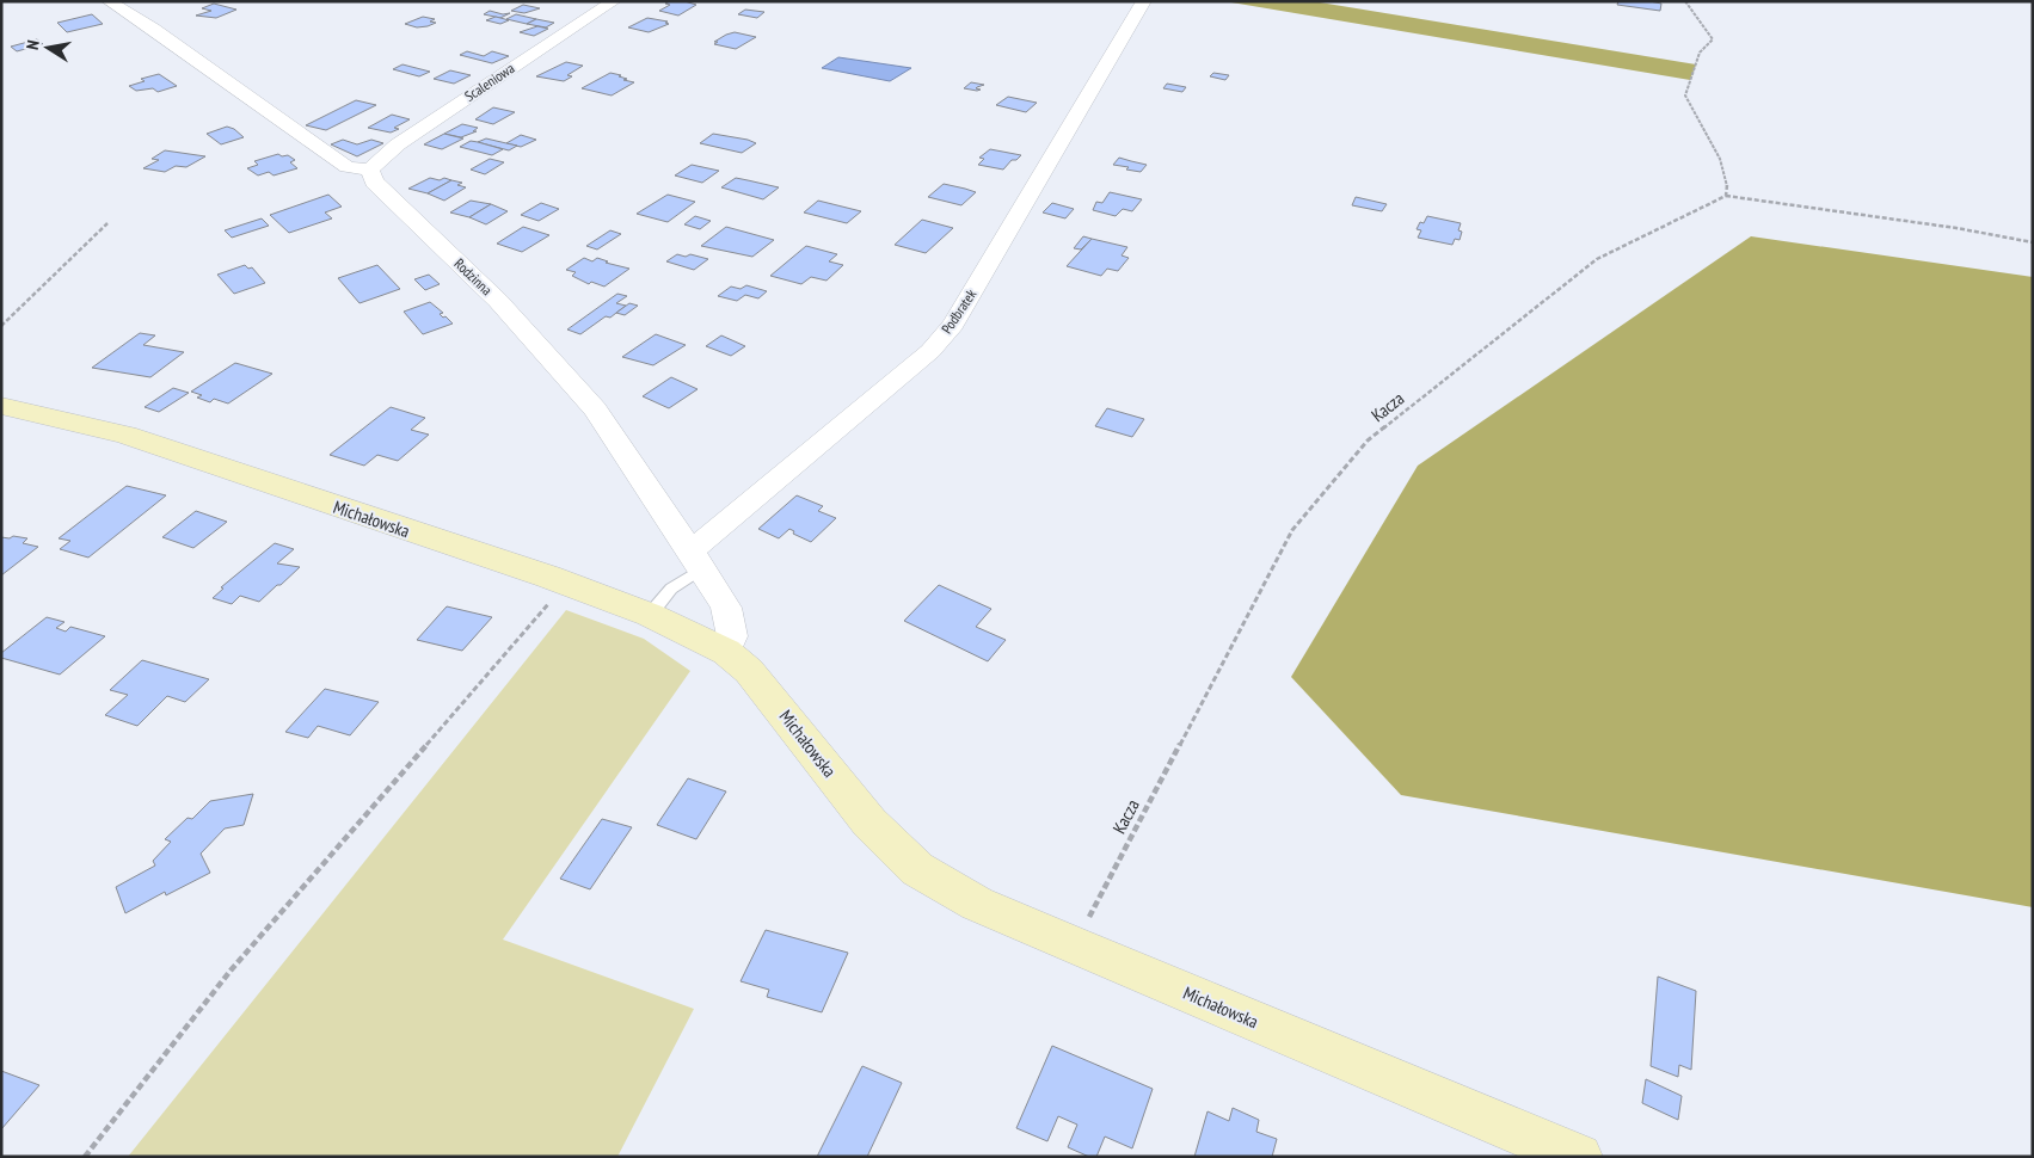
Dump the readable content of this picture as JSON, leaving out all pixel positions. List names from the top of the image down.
{
  "streets": {
    "street": [
      "Scaleniowa",
      "Rodzinna",
      "Podbratek",
      "Michałowska"
    ],
    "path": ["Kacza"]
  },
  "crossings": [
    ["Scaleniowa", "Rodzinna"],
    ["Rodzinna", "Podbratek"],
    ["Rodzinna", "Michałowska"],
    ["Kacza", "Michałowska"]
  ],
  "north": "left"
}
